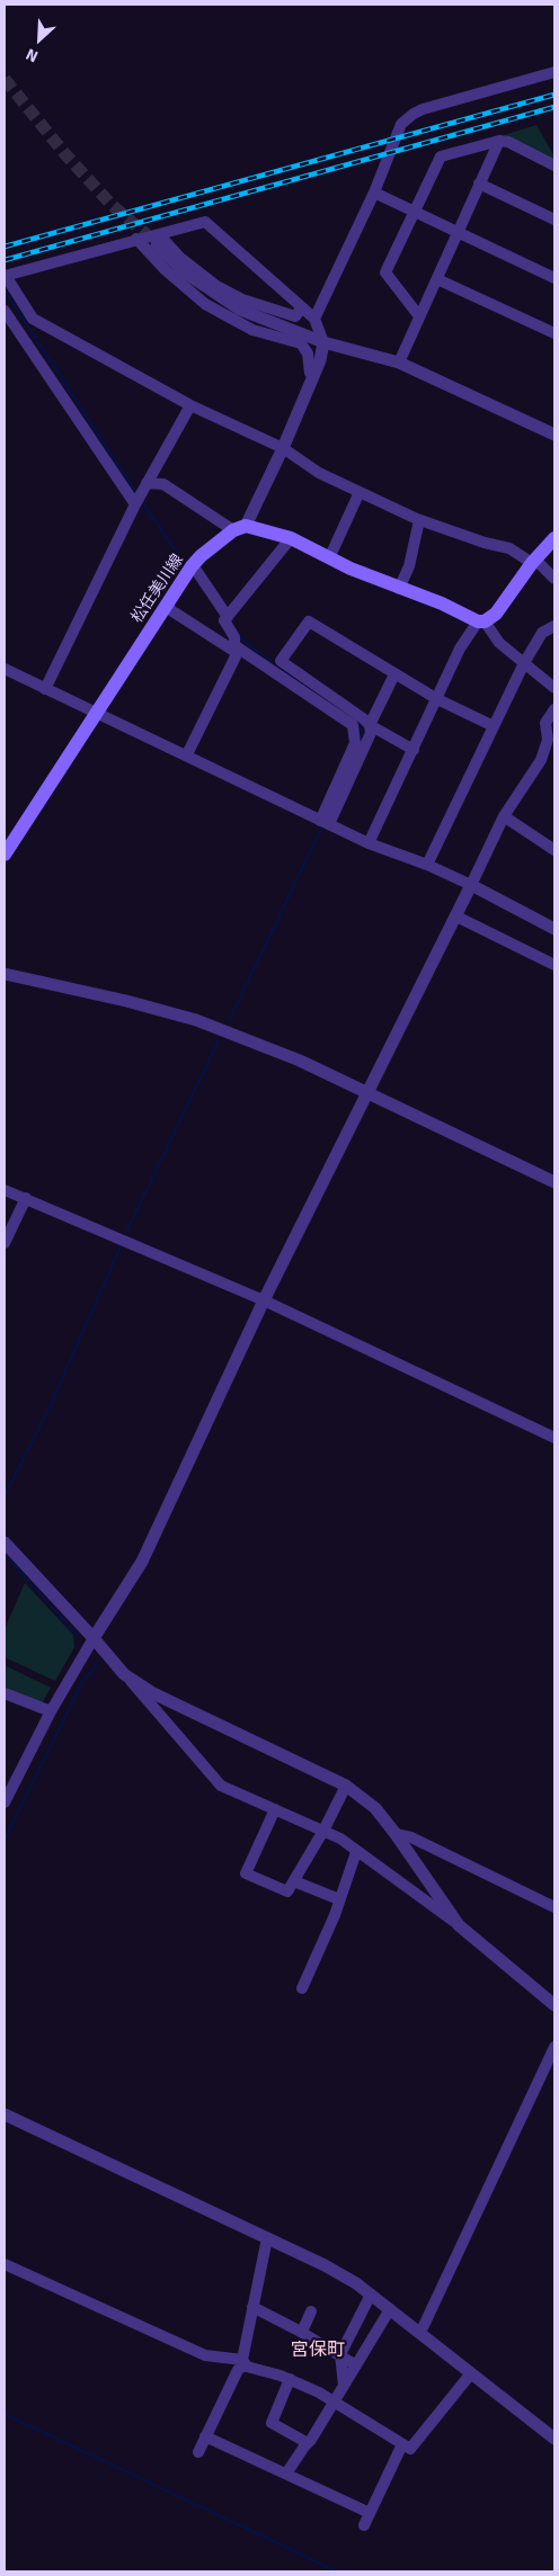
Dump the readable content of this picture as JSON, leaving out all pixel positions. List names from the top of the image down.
{
  "streets": {
    "main road": ["松任美川線"]
  },
  "districts": ["宮保町"],
  "north": "bottom left"
}
